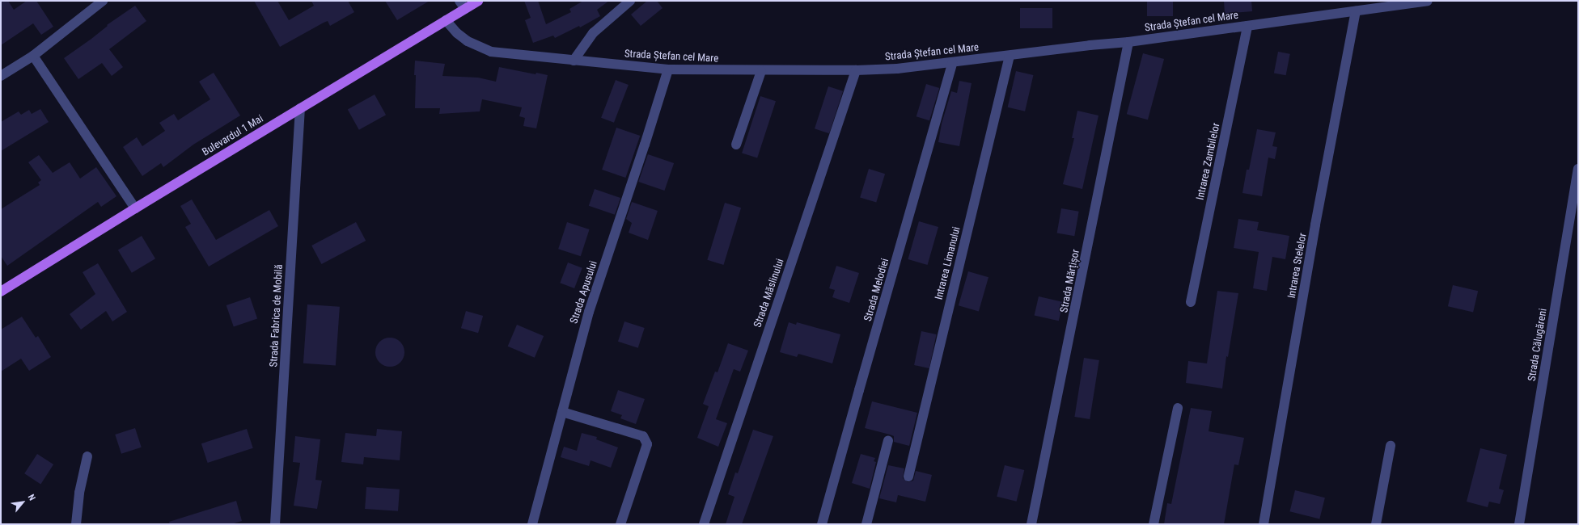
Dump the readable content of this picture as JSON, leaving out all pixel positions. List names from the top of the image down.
{
  "streets": {
    "main road": ["Bulevardul 1 Mai"],
    "street": [
      "Strada Ștefan cel Mare",
      "Intrarea Zambilelor",
      "Intrarea Limanului",
      "Intrarea Stelelor",
      "Strada Mărțișor",
      "Strada Melodiei",
      "Strada Apusului",
      "Strada Măslinului",
      "Strada Fabrica de Mobilă",
      "Strada Călugăreni"
    ]
  },
  "crossings": [
    ["Strada Ștefan cel Mare", "Bulevardul 1 Mai"],
    ["Strada Ștefan cel Mare", "Intrarea Zambilelor"],
    ["Strada Ștefan cel Mare", "Intrarea Limanului"],
    ["Strada Ștefan cel Mare", "Intrarea Stelelor"],
    ["Strada Ștefan cel Mare", "Strada Mărțișor"],
    ["Strada Ștefan cel Mare", "Strada Melodiei"],
    ["Strada Ștefan cel Mare", "Strada Apusului"],
    ["Strada Ștefan cel Mare", "Strada Măslinului"],
    ["Bulevardul 1 Mai", "Strada Fabrica de Mobilă"]
  ],
  "north": "top right"
}
